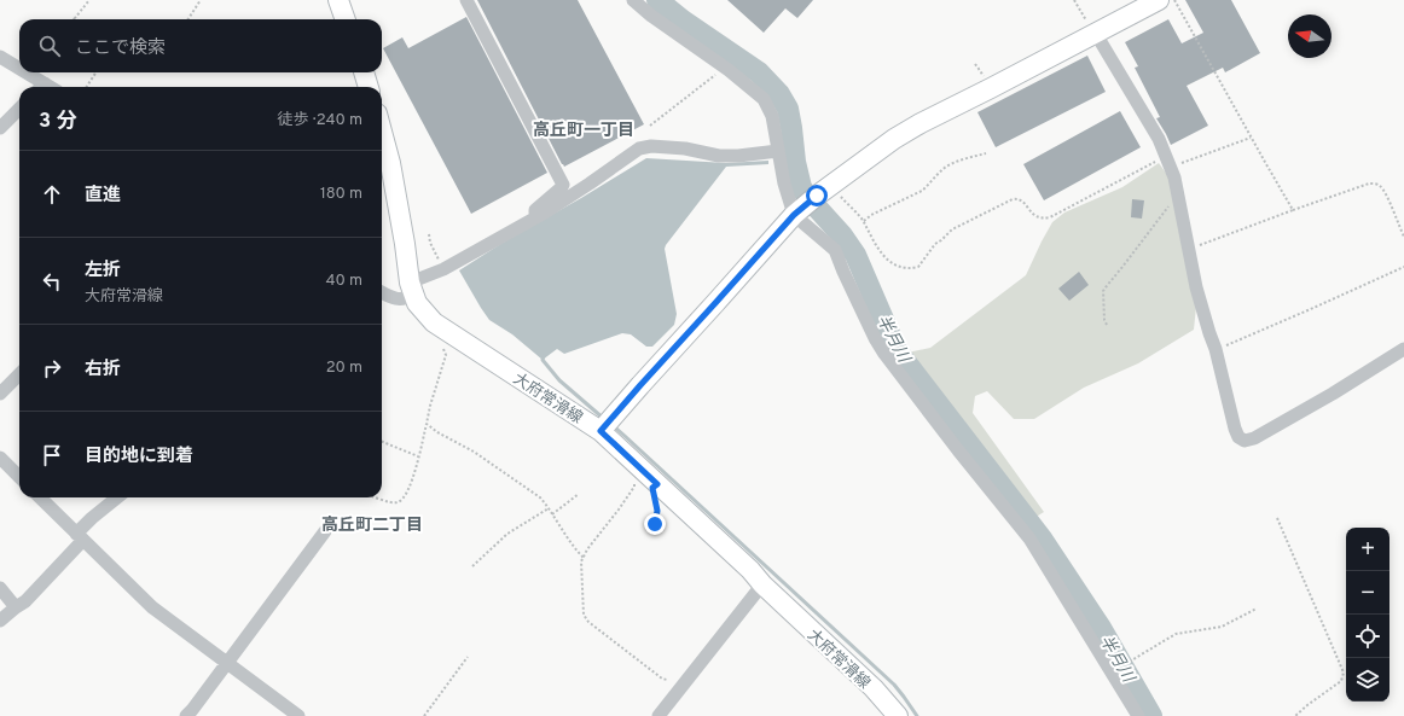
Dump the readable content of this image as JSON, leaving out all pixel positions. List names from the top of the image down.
{
  "streets": {
    "main road": ["大府常滑線"]
  },
  "districts": ["高丘町一丁目", "高丘町二丁目"],
  "water": ["半月川"],
  "north": "left",
  "page": {
    "search": "ここで検索",
    "heading": ["3 分", "徒歩 · 240 m"],
    "list": [
      ["直進", "180 m"],
      ["左折", "大府常滑線", "40 m"],
      ["右折", "20 m"],
      "目的地に到着"
    ],
    "map_buttons": ["+", "−"]
  }
}
